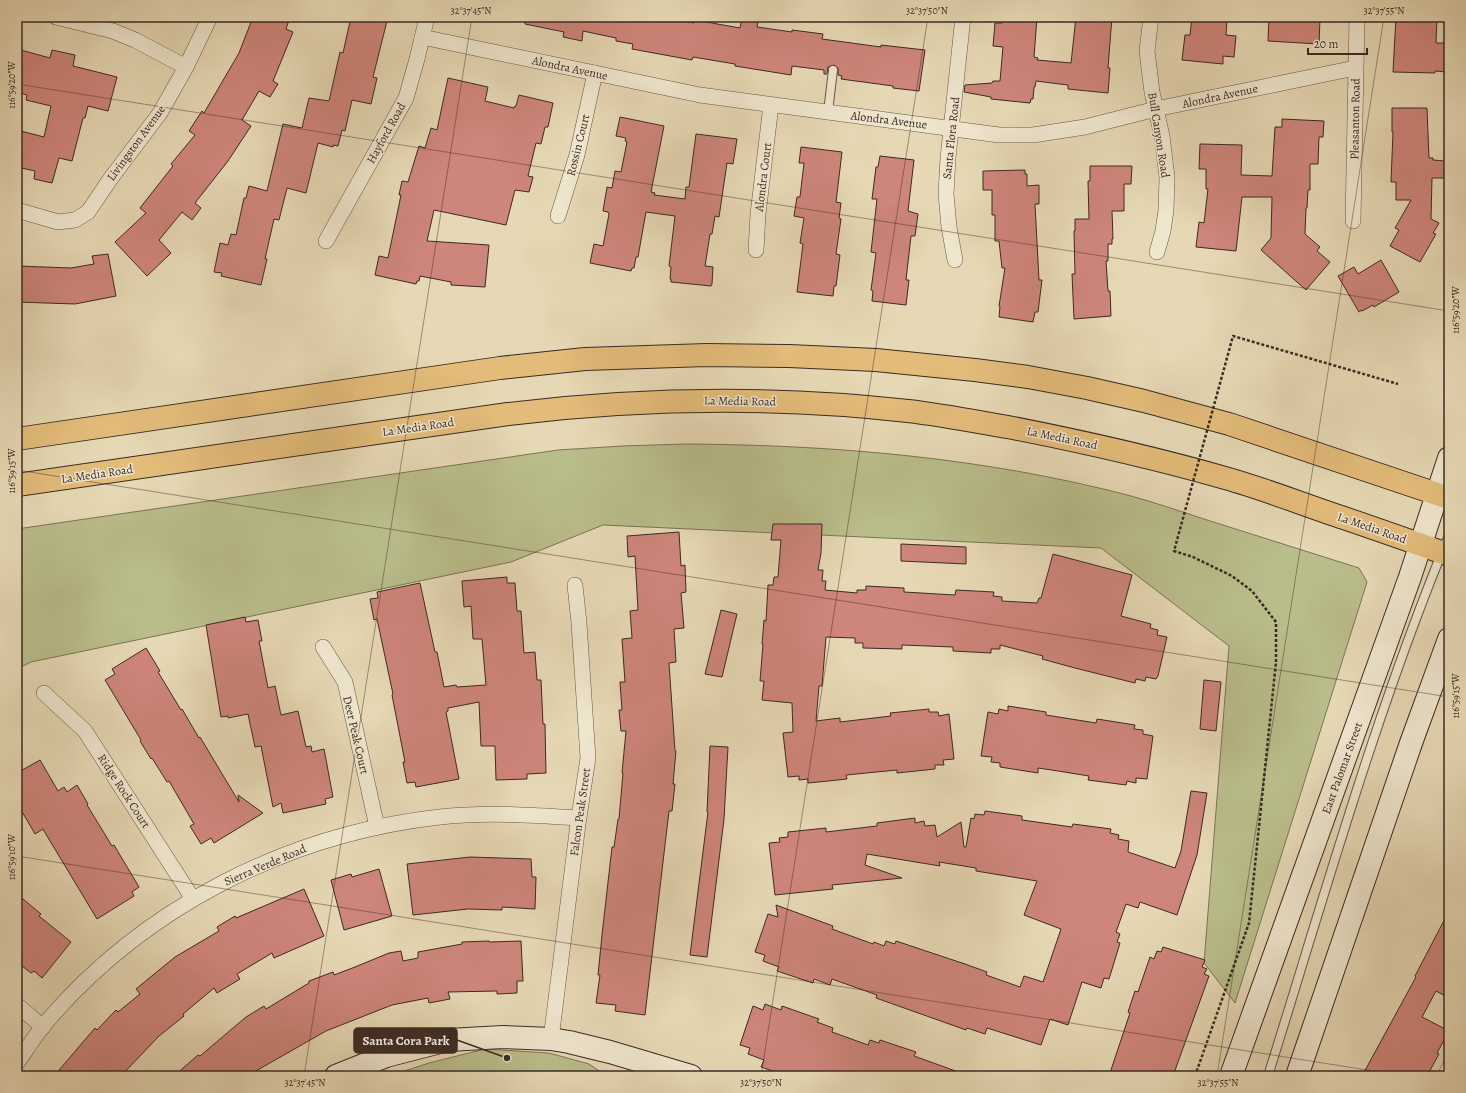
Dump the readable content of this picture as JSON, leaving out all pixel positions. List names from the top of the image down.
{
  "streets": {
    "main road": ["La Media Road", "East Palomar Street"],
    "street": [
      "Alondra Avenue",
      "Pleasanton Road",
      "Hayford Road",
      "Bull Canyon Road",
      "Santa Flora Road",
      "Livingston Avenue",
      "Rossin Court",
      "Alondra Court",
      "Deer Peak Court",
      "Ridge Rock Court",
      "Falcon Peak Street",
      "Sierra Verde Road"
    ]
  },
  "crossings": [
    ["Alondra Avenue", "Pleasanton Road"],
    ["Alondra Avenue", "Hayford Road"],
    ["Alondra Avenue", "Bull Canyon Road"],
    ["Alondra Avenue", "Santa Flora Road"],
    ["Alondra Avenue", "Rossin Court"],
    ["Alondra Avenue", "Alondra Court"],
    ["La Media Road", "East Palomar Street"],
    ["Deer Peak Court", "Sierra Verde Road"],
    ["Ridge Rock Court", "Sierra Verde Road"],
    ["Falcon Peak Street", "Sierra Verde Road"]
  ],
  "places": ["Santa Cora Park"],
  "scale_bar": "20 m",
  "coordinates": [
    "32°37'45\"N",
    "32°37'50\"N",
    "32°37'55\"N",
    "116°59'20\"W",
    "116°59'15\"W",
    "116°59'10\"W"
  ]
}
